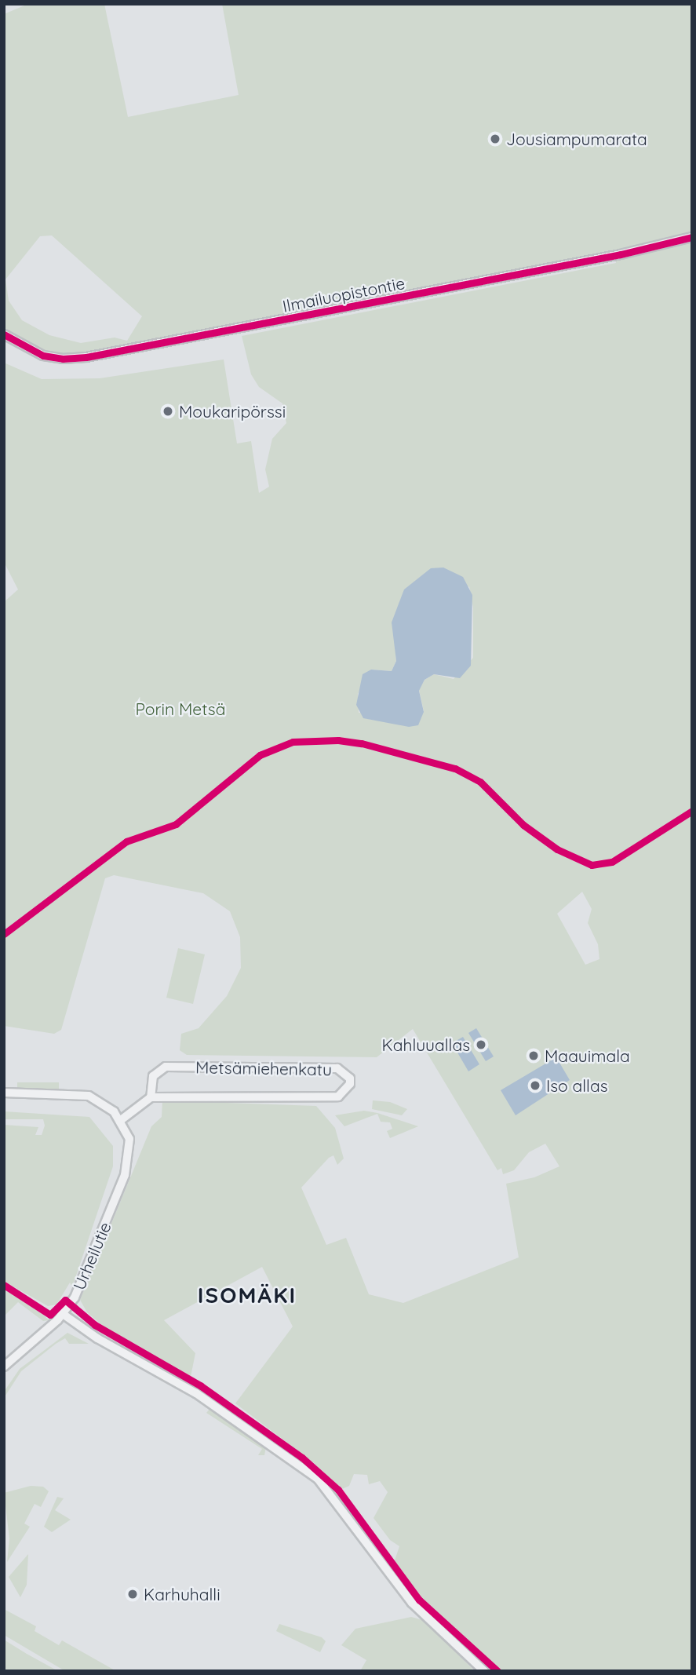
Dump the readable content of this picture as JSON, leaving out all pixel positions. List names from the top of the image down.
{
  "streets": {
    "street": ["Ilmailuopistontie", "Metsämiehenkatu", "Urheilutie"]
  },
  "districts": ["ISOMÄKI"],
  "parks": ["Porin Metsä"],
  "places": [
    "Jousiampumarata",
    "Moukaripörssi",
    "Kahluuallas",
    "Maauimala",
    "Iso allas",
    "Karhuhalli"
  ]
}
